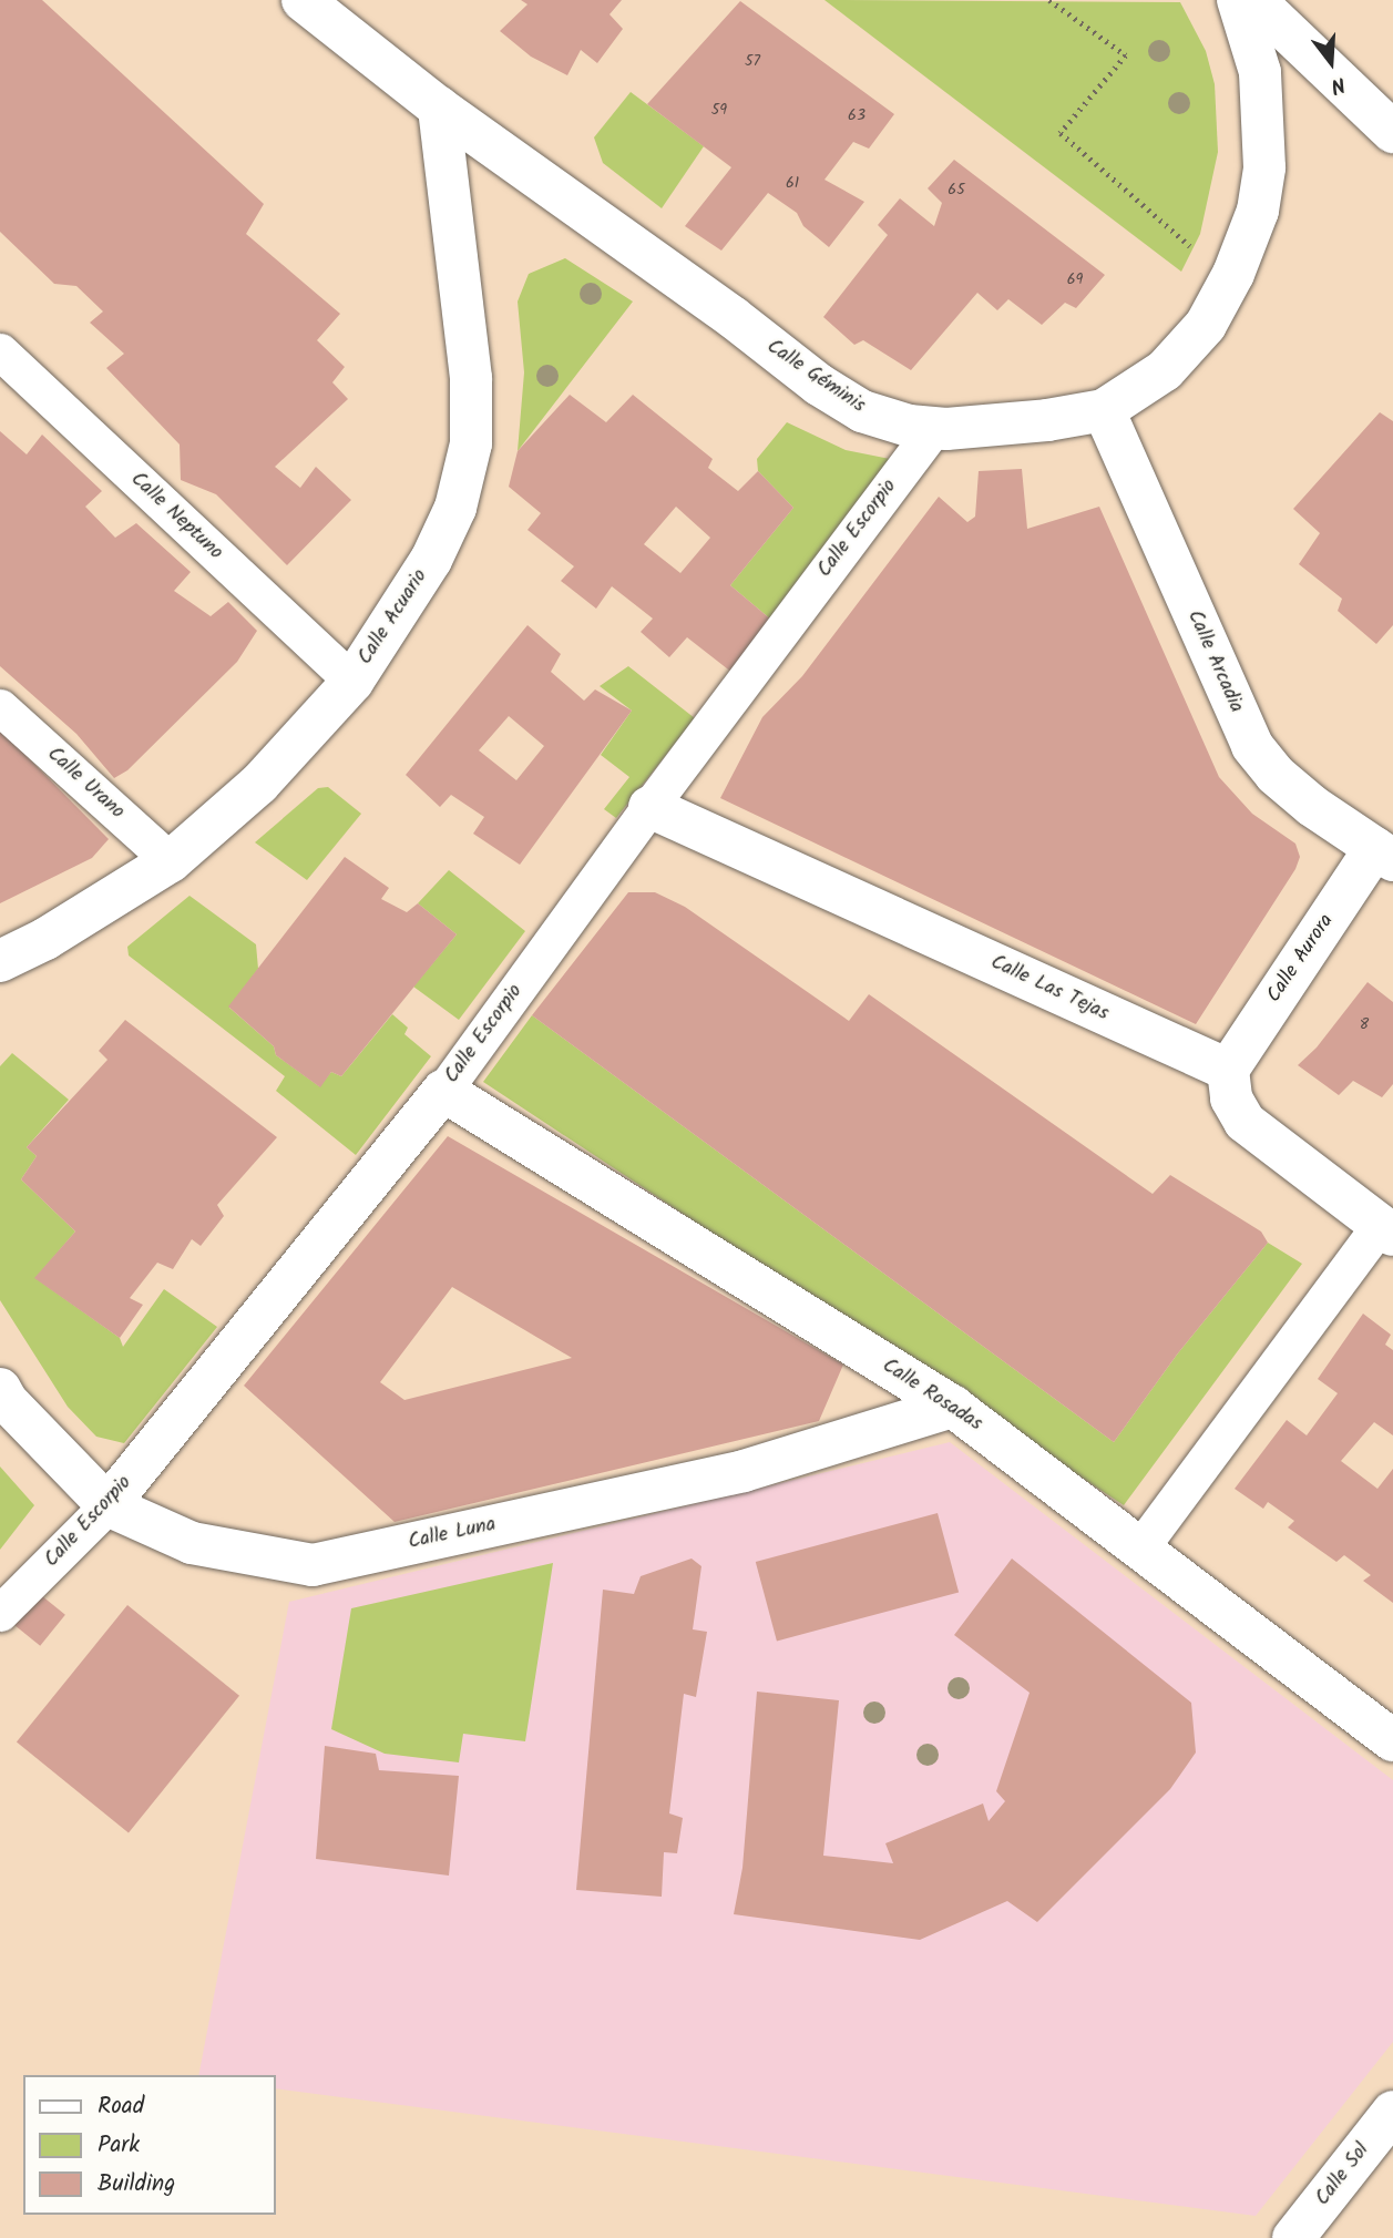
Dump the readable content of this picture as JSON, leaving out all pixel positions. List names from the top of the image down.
{
  "streets": {
    "street": [
      "Calle Géminis",
      "Calle Neptuno",
      "Calle Escorpio",
      "Calle Acuario",
      "Calle Arcadia",
      "Calle Urano",
      "Calle Aurora",
      "Calle Las Tejas",
      "Calle Rosadas",
      "Calle Luna",
      "Calle Sol"
    ]
  },
  "crossings": [
    ["Calle Géminis", "Calle Escorpio"],
    ["Calle Géminis", "Calle Acuario"],
    ["Calle Géminis", "Calle Arcadia"],
    ["Calle Neptuno", "Calle Acuario"],
    ["Calle Escorpio", "Calle Las Tejas"],
    ["Calle Escorpio", "Calle Rosadas"],
    ["Calle Escorpio", "Calle Luna"],
    ["Calle Acuario", "Calle Urano"],
    ["Calle Arcadia", "Calle Aurora"],
    ["Calle Aurora", "Calle Las Tejas"],
    ["Calle Rosadas", "Calle Luna"]
  ],
  "house_numbers": [
    "57",
    "59",
    "63",
    "61",
    "65",
    "69",
    "8"
  ],
  "legend": ["Road", "Park", "Building"],
  "north": "bottom"
}
